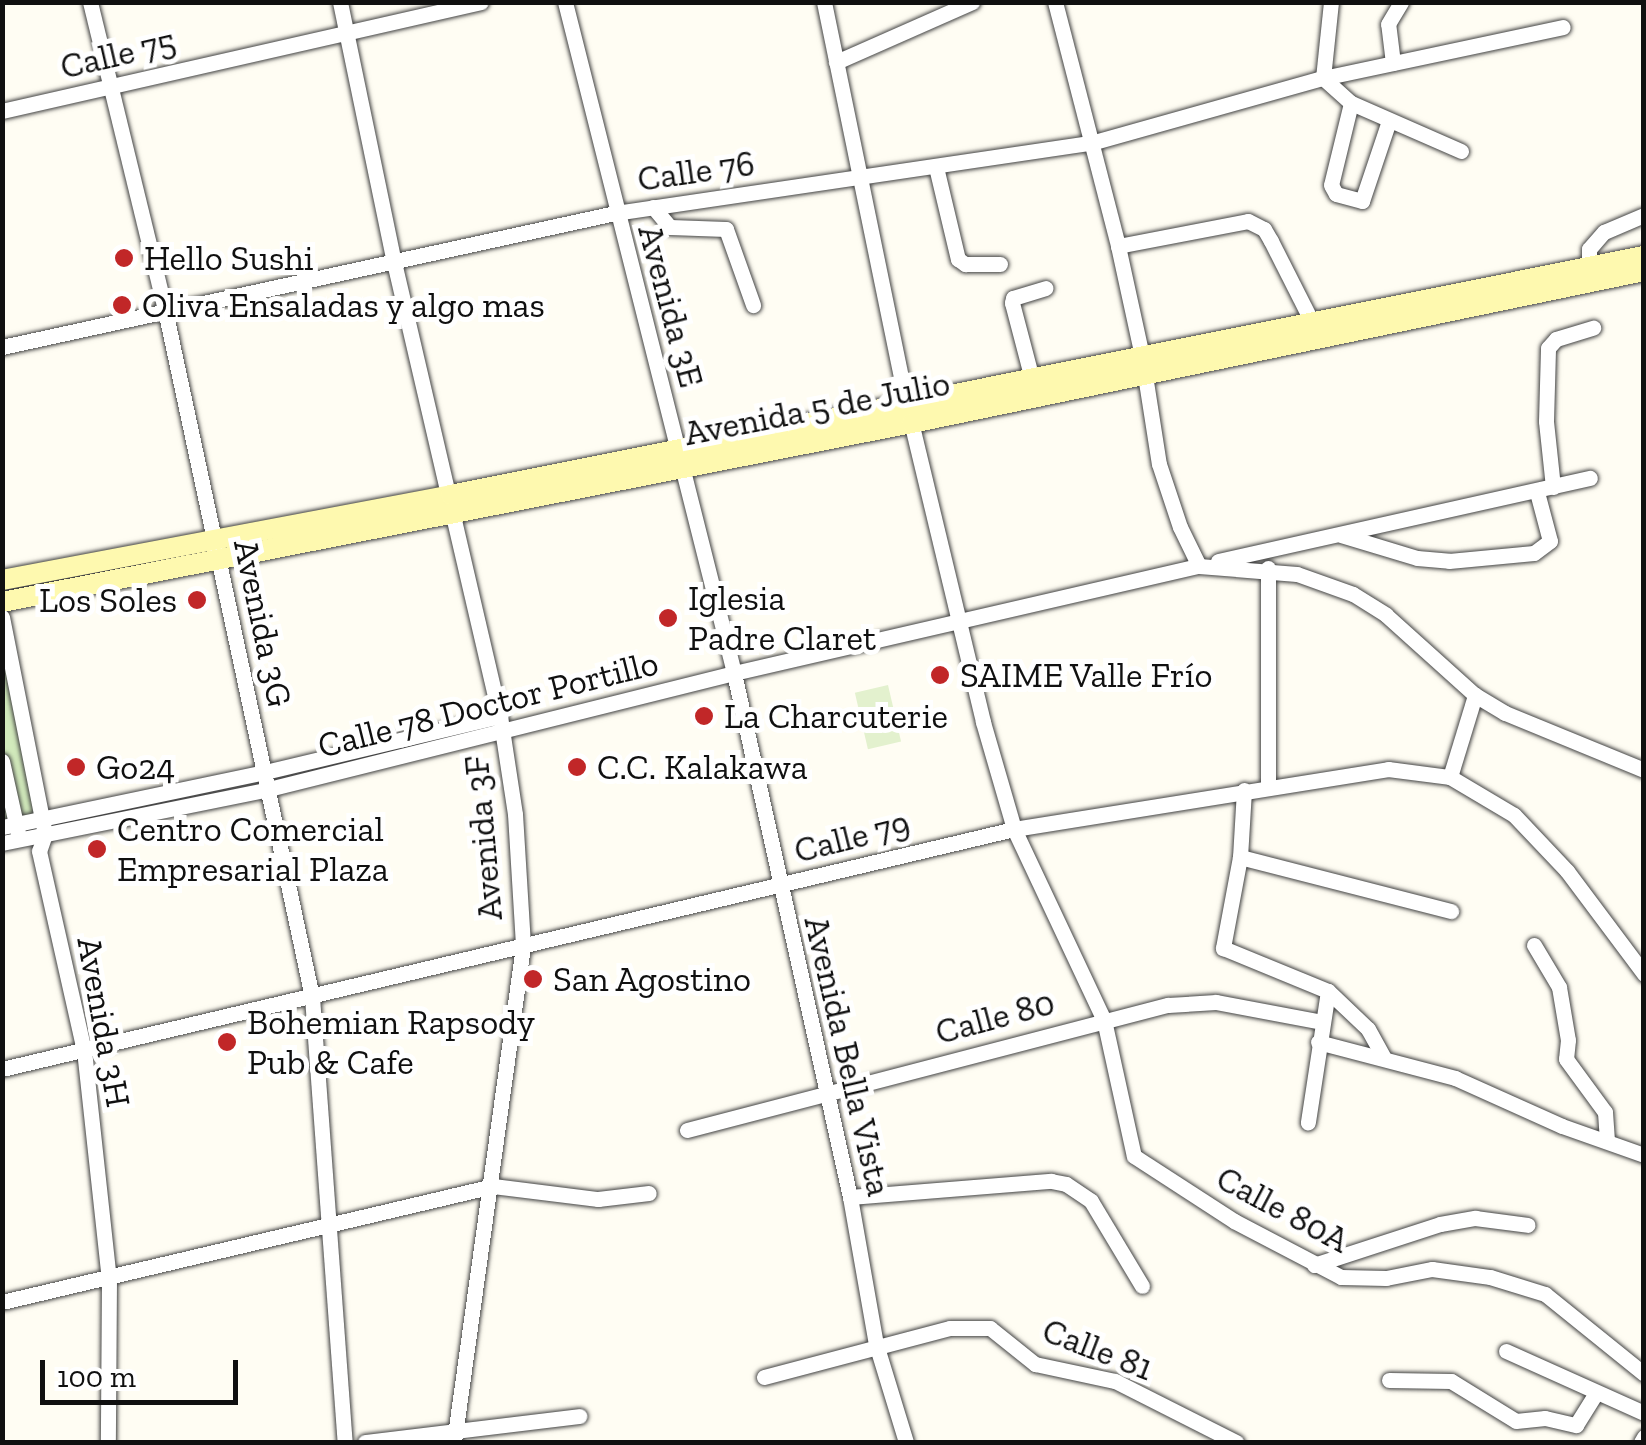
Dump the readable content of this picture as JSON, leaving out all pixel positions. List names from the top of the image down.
{
  "streets": {
    "main road": ["Avenida 5 de Julio"],
    "street": [
      "Calle 75",
      "Calle 76",
      "Avenida 3E",
      "Avenida 3G",
      "Calle 78 Doctor Portillo",
      "Calle 79",
      "Avenida 3F",
      "Calle 80",
      "Avenida 3H",
      "Avenida Bella Vista",
      "Calle 80A",
      "Calle 81"
    ]
  },
  "crossings": [
    ["Calle 75", "Avenida 3G"],
    ["Calle 75", "Avenida 3F"],
    ["Calle 76", "Avenida 3E"],
    ["Calle 76", "Avenida 3G"],
    ["Calle 76", "Avenida 3F"],
    ["Calle 76", "Calle 80A"],
    ["Avenida 3E", "Avenida 5 de Julio"],
    ["Avenida 3E", "Avenida Bella Vista"],
    ["Avenida 5 de Julio", "Avenida 3G"],
    ["Avenida 5 de Julio", "Avenida 3F"],
    ["Avenida 5 de Julio", "Avenida Bella Vista"],
    ["Avenida 5 de Julio", "Calle 80A"],
    ["Avenida 3G", "Calle 78 Doctor Portillo"],
    ["Avenida 3G", "Calle 79"],
    ["Calle 78 Doctor Portillo", "Avenida 3F"],
    ["Calle 78 Doctor Portillo", "Avenida Bella Vista"],
    ["Calle 78 Doctor Portillo", "Calle 80A"],
    ["Calle 79", "Avenida 3F"],
    ["Calle 79", "Avenida 3H"],
    ["Calle 79", "Avenida Bella Vista"],
    ["Calle 79", "Calle 80A"],
    ["Calle 80", "Avenida Bella Vista"],
    ["Calle 80", "Calle 80A"],
    ["Avenida Bella Vista", "Calle 81"]
  ],
  "places": [
    "Hello Sushi",
    "Oliva Ensaladas y algo mas",
    "Los Soles",
    "Iglesia Padre Claret",
    "SAIME Valle Frío",
    "La Charcuterie",
    "Go24",
    "C.C. Kalakawa",
    "Centro Comercial Empresarial Plaza",
    "San Agostino",
    "Bohemian Rapsody Pub & Cafe"
  ],
  "scale_bar": "100 m"
}
